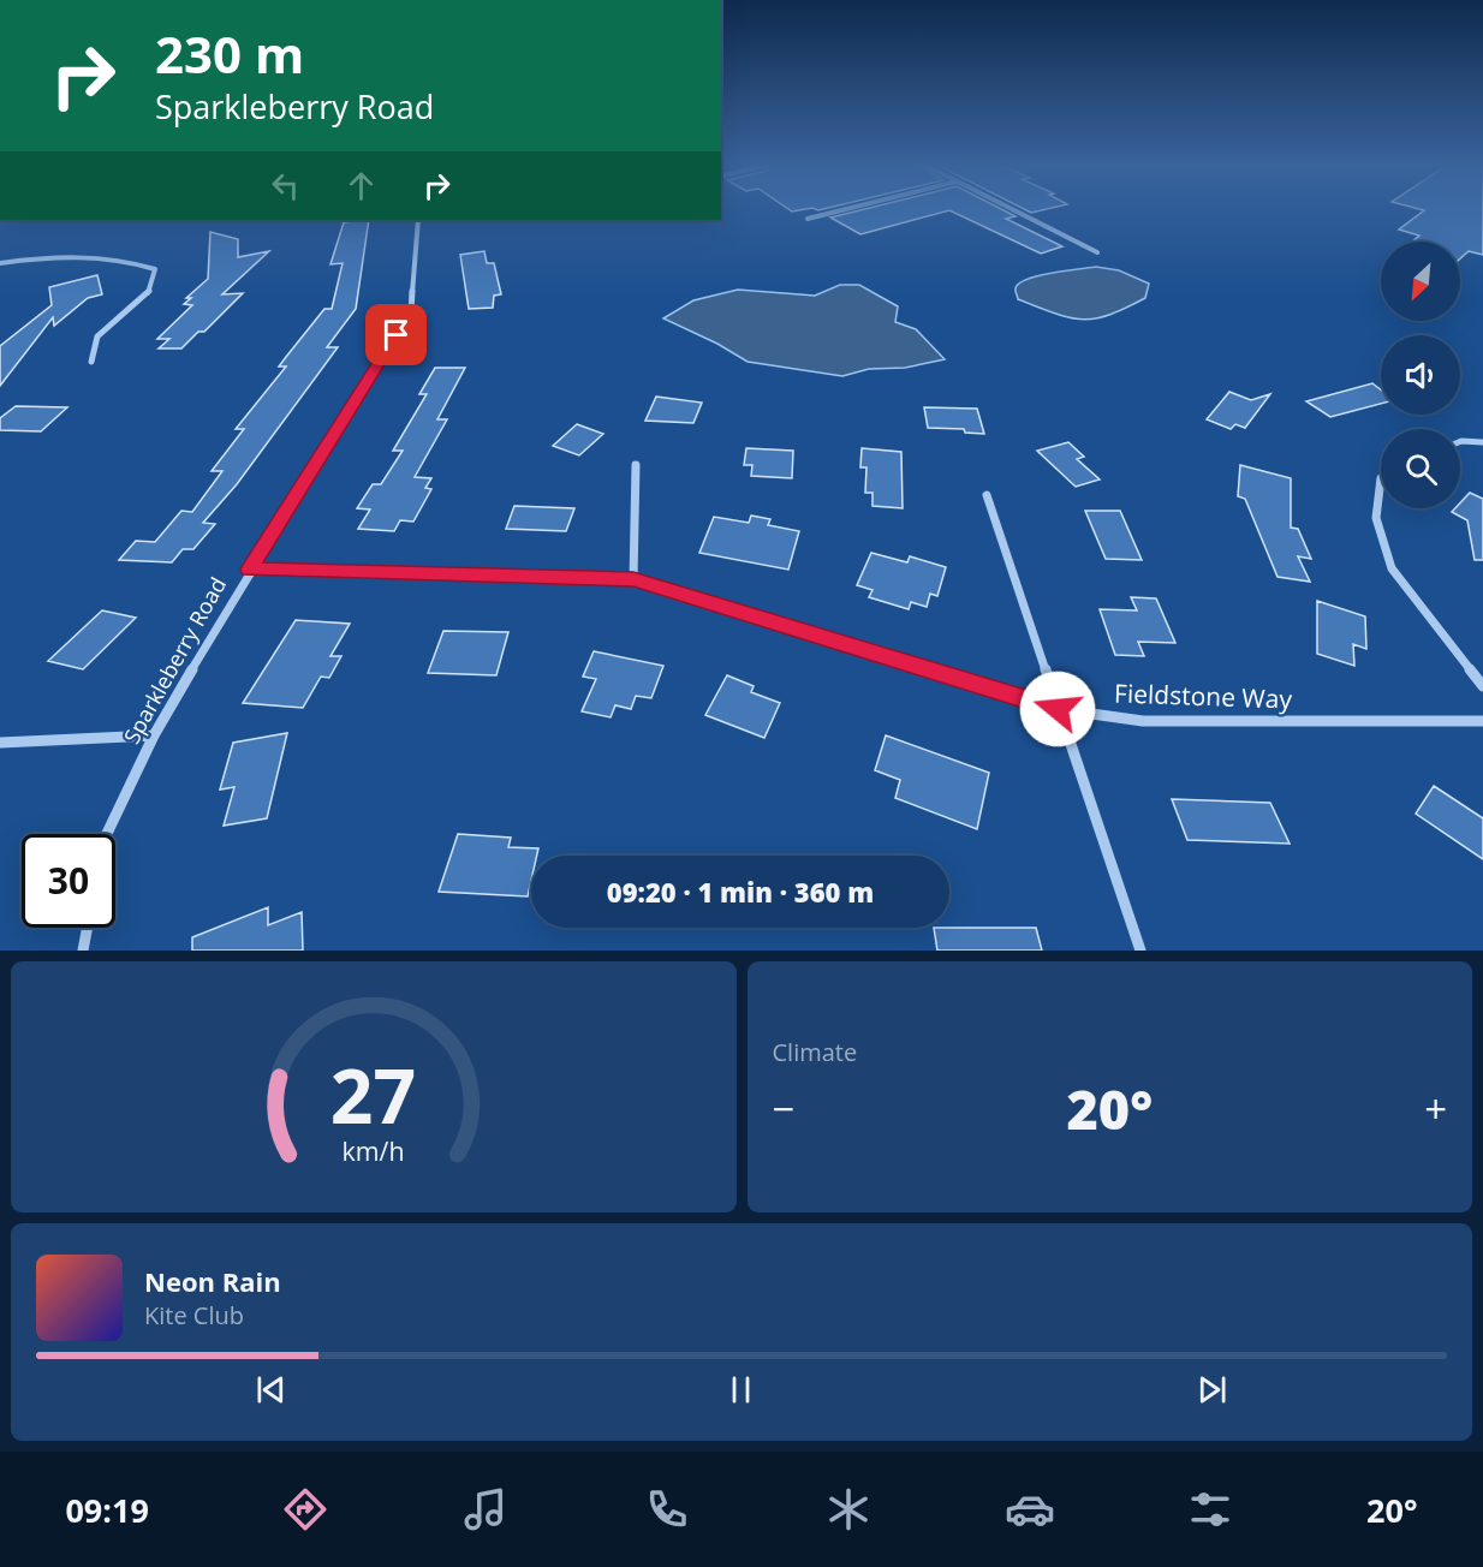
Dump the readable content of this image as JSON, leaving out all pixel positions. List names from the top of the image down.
{
  "streets": {
    "street": ["Sparkleberry Road", "Fieldstone Way"]
  },
  "crossings": [
    ["Sparkleberry Road", "Fieldstone Way"]
  ],
  "north": "bottom left",
  "page": {
    "turn": ["230 m", "Sparkleberry Road"],
    "limit": "30",
    "trip": "09:20 · 1 min · 360 m",
    "tile": "Climate",
    "heat": ["−", "20°", "+"],
    "song": ["Neon Rain", "Kite Club"],
    "tabs": ["09:19", "20°"],
    "gauge": ["27", "km/h"]
  }
}
